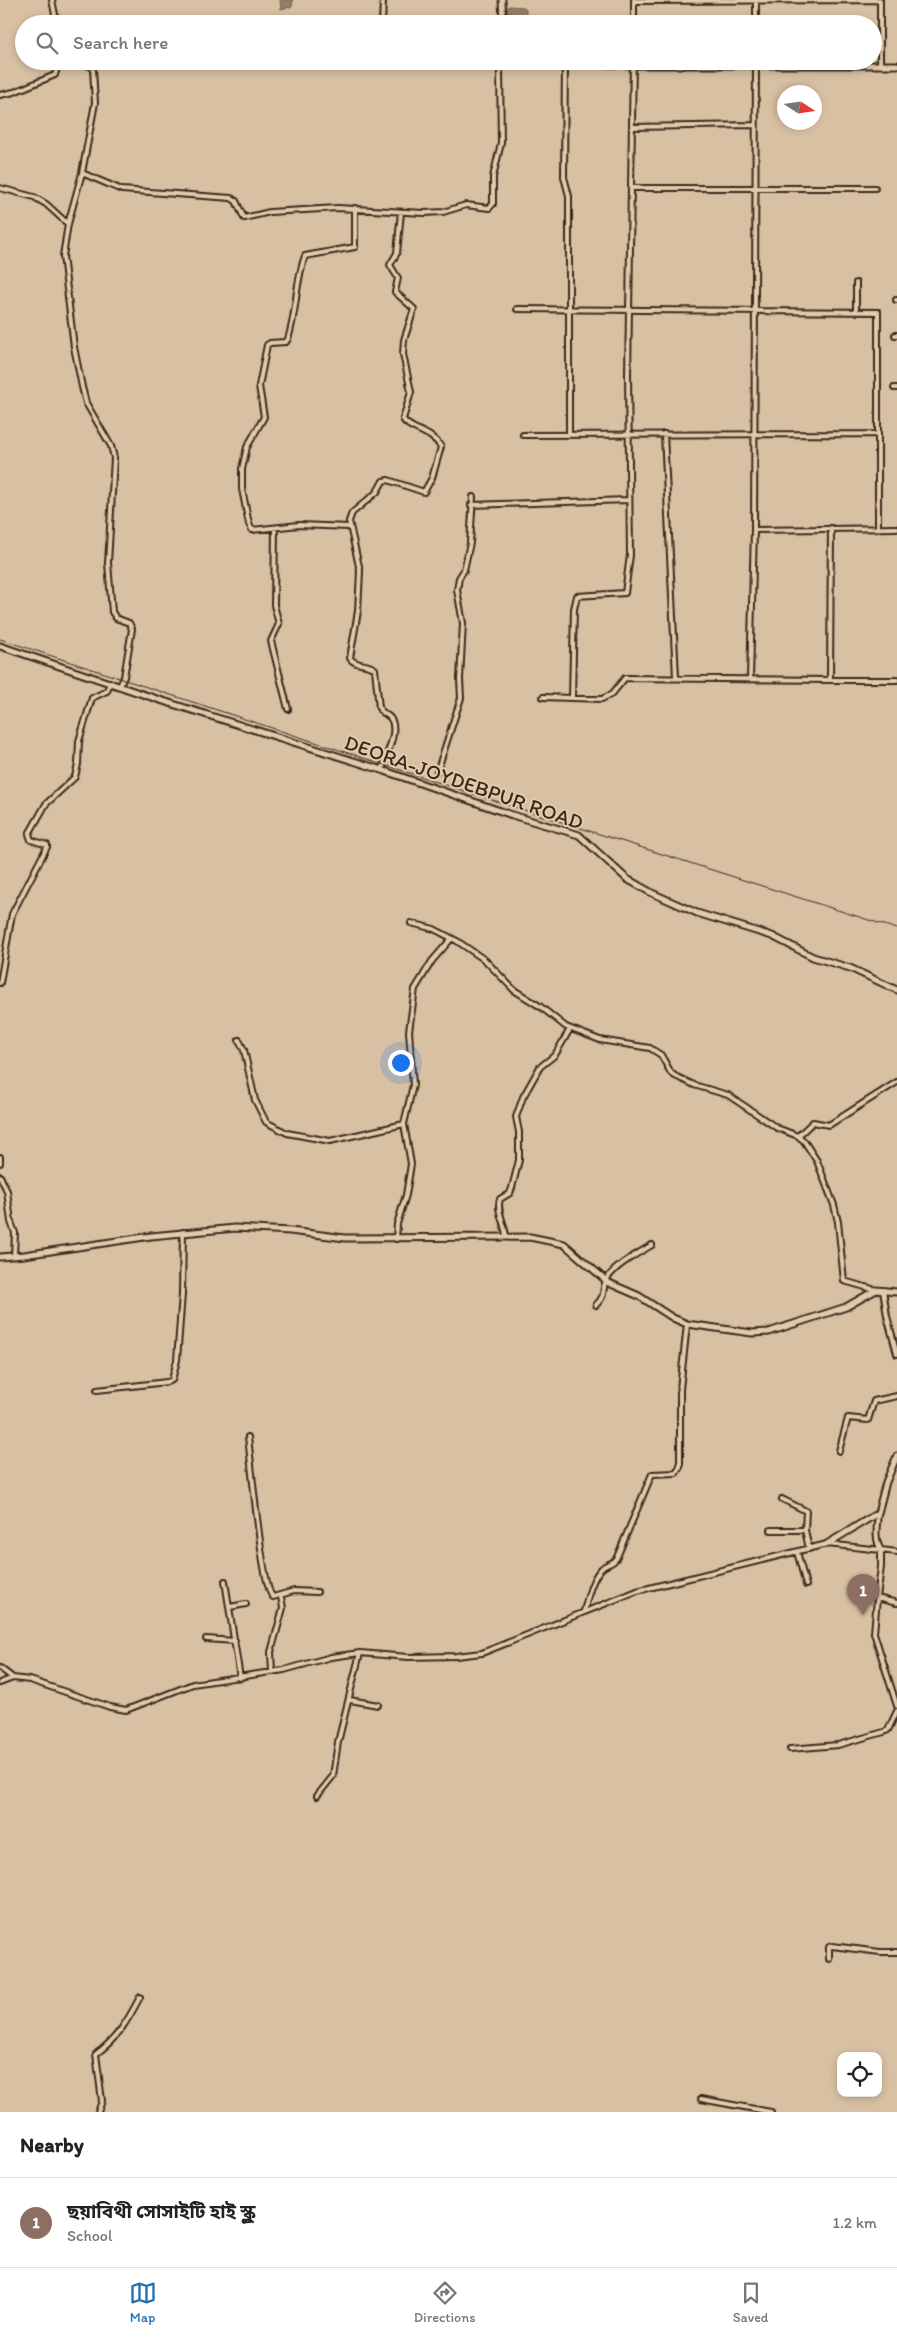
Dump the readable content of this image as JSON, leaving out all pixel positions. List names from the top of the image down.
{
  "streets": {
    "street": ["DEORA-JOYDEBPUR ROAD"]
  },
  "north": "right",
  "page": {
    "search": "Search here",
    "pins": "1",
    "heading": "Nearby",
    "list": [
      {
        "mark": "1",
        "name": "ছয়াবিথী সোসাইটি হাই স্কুল",
        "note": "School",
        "value": "1.2 km"
      }
    ],
    "nav": ["Map", "Directions", "Saved"]
  }
}
